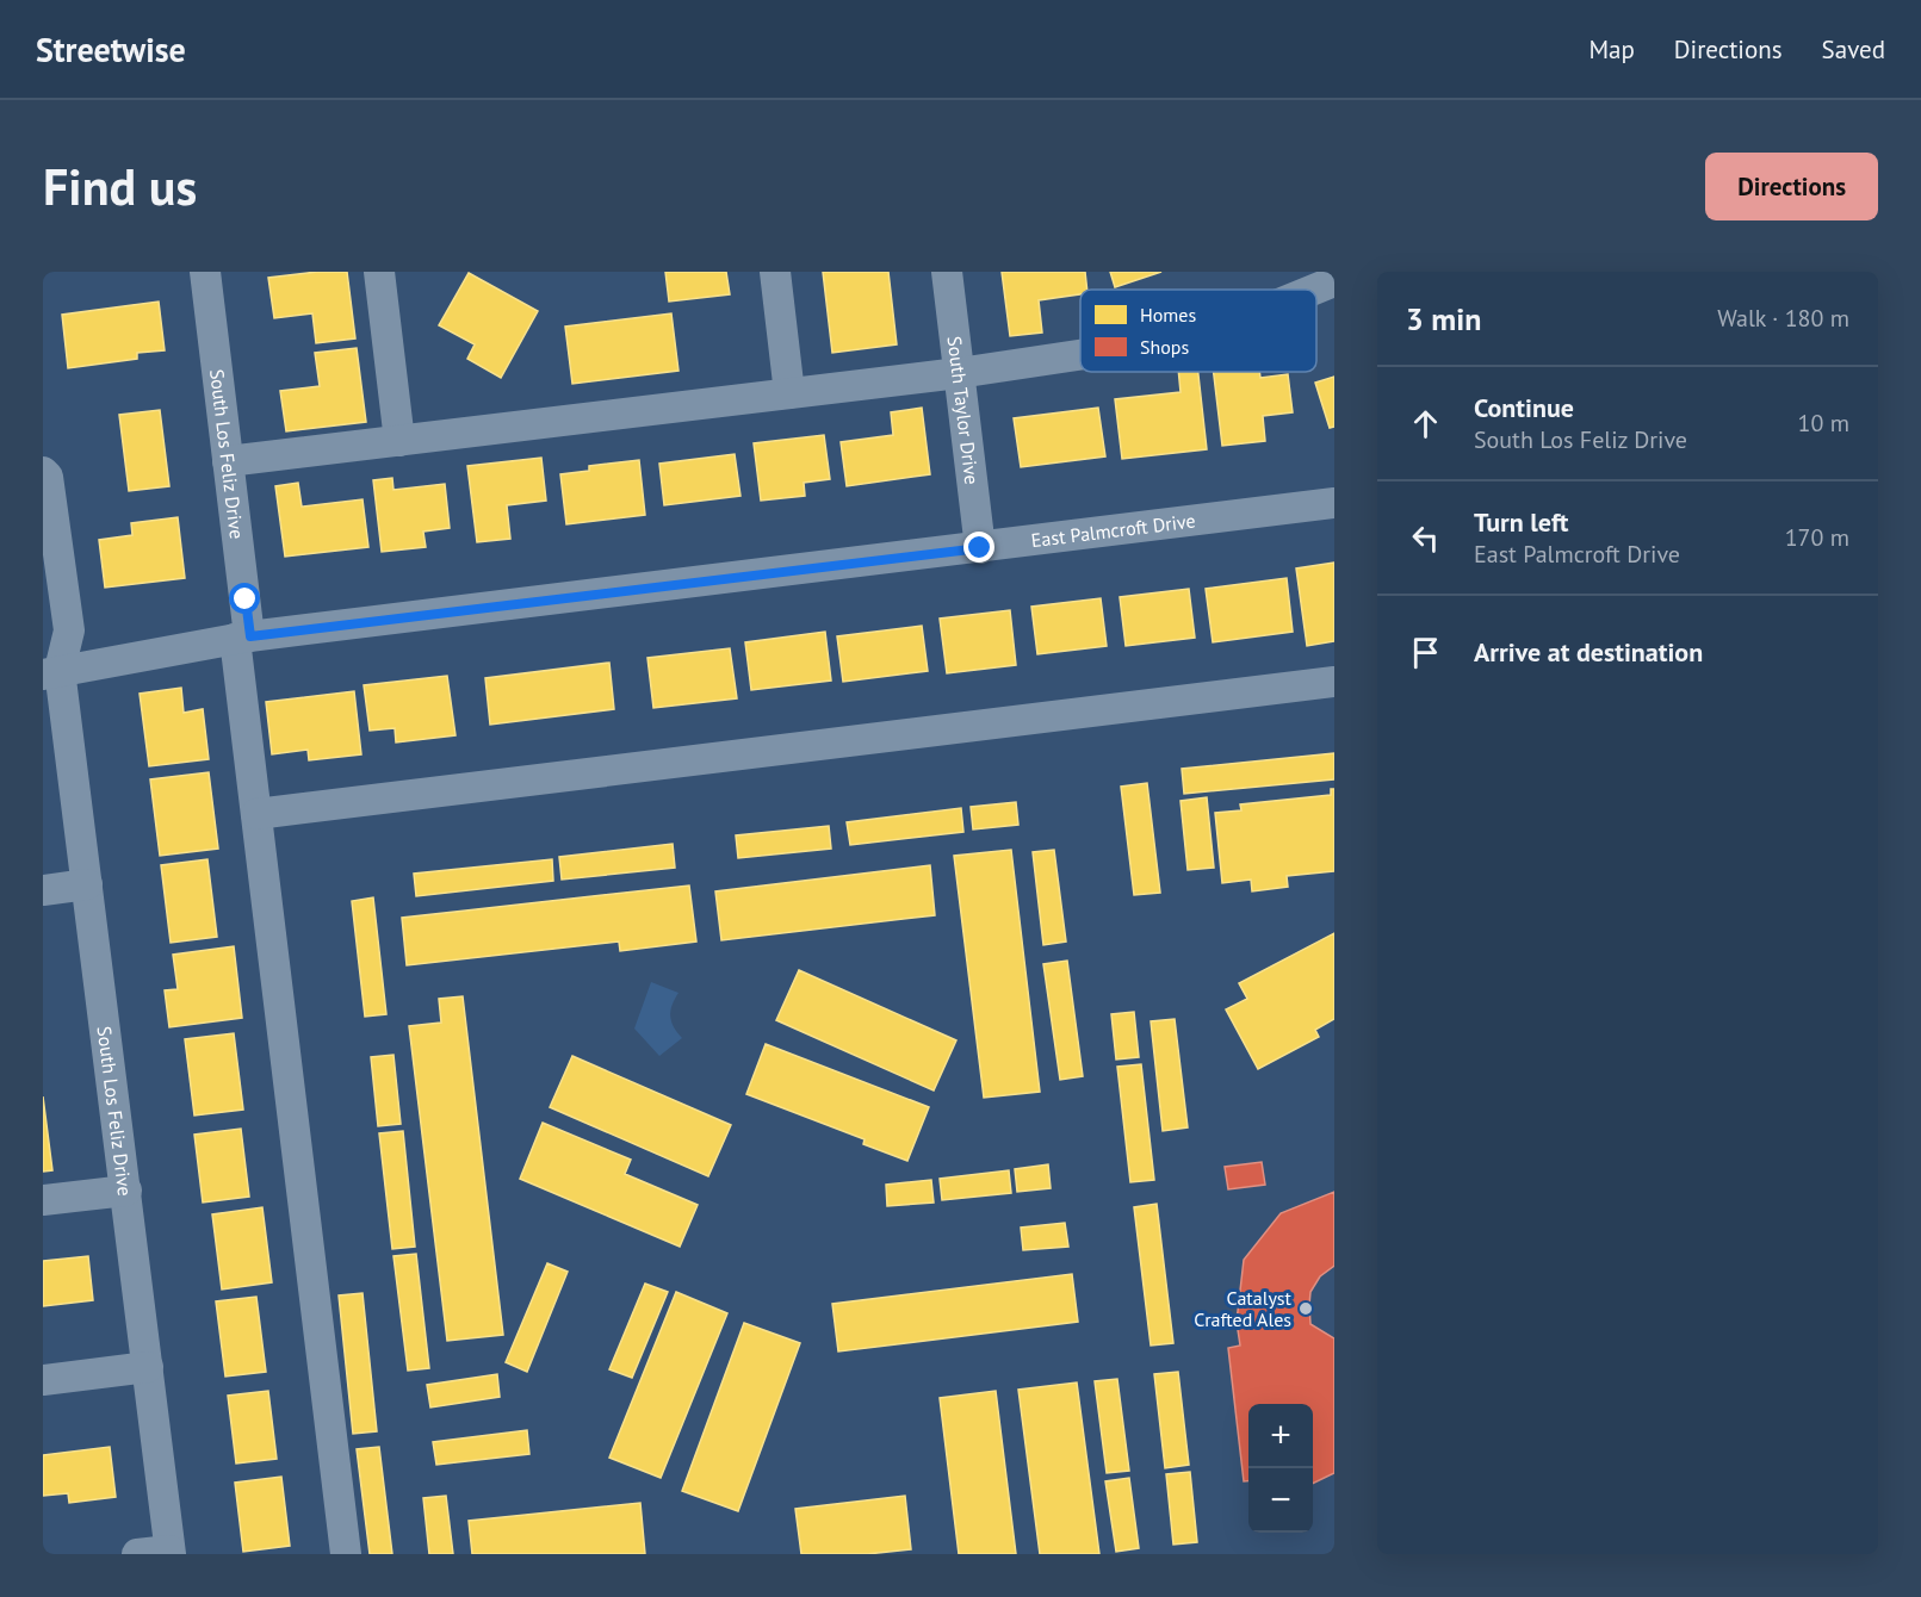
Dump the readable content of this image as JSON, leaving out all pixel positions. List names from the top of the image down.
{
  "streets": {
    "street": ["South Taylor Drive", "South Los Feliz Drive", "East Palmcroft Drive"]
  },
  "crossings": [
    ["South Taylor Drive", "East Palmcroft Drive"],
    ["South Los Feliz Drive", "East Palmcroft Drive"]
  ],
  "places": ["Catalyst Crafted Ales"],
  "legend": ["Homes", "Shops"],
  "page": {
    "header": "Streetwise",
    "nav": ["Map", "Directions", "Saved"],
    "buttons": "Directions",
    "title": "Find us",
    "heading": ["3 min", "Walk · 180 m"],
    "list": [
      ["Continue", "South Los Feliz Drive", "10 m"],
      ["Turn left", "East Palmcroft Drive", "170 m"],
      "Arrive at destination"
    ],
    "map_buttons": ["+", "−"]
  }
}
